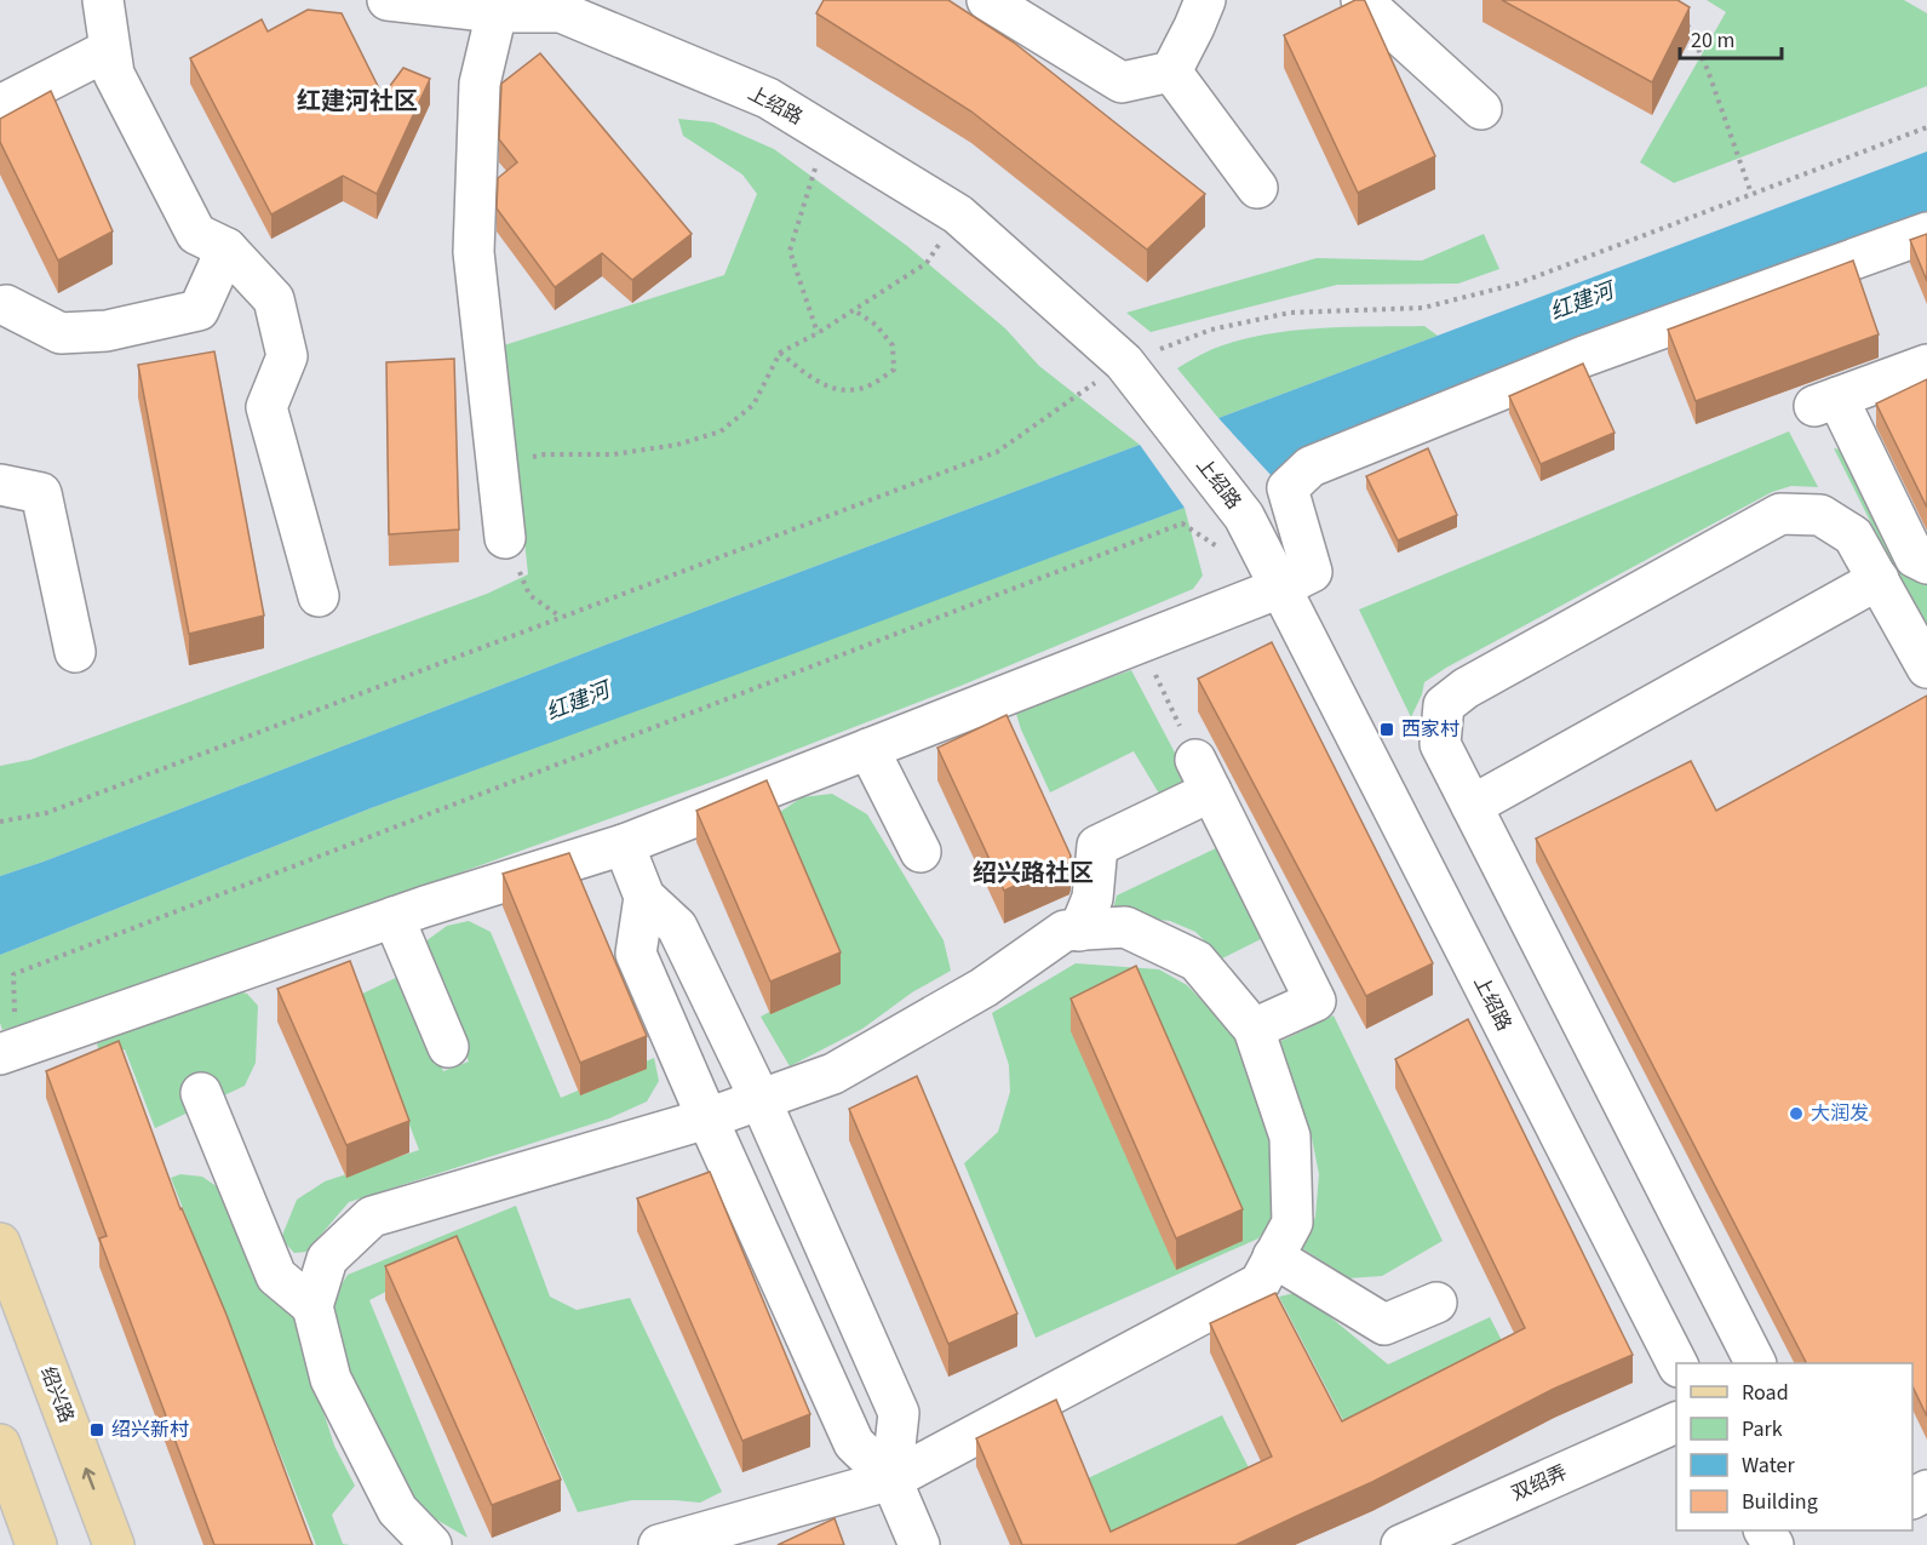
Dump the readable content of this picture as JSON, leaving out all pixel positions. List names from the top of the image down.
{
  "streets": {
    "main road": ["绍兴路"],
    "street": ["上绍路", "双绍弄"]
  },
  "districts": ["红建河社区", "绍兴路社区"],
  "water": ["红建河"],
  "places": {
    "transit": ["西家村", "绍兴新村"],
    "other": ["大润发"]
  },
  "legend": [
    "Road",
    "Park",
    "Water",
    "Building"
  ],
  "scale_bar": "20 m"
}
